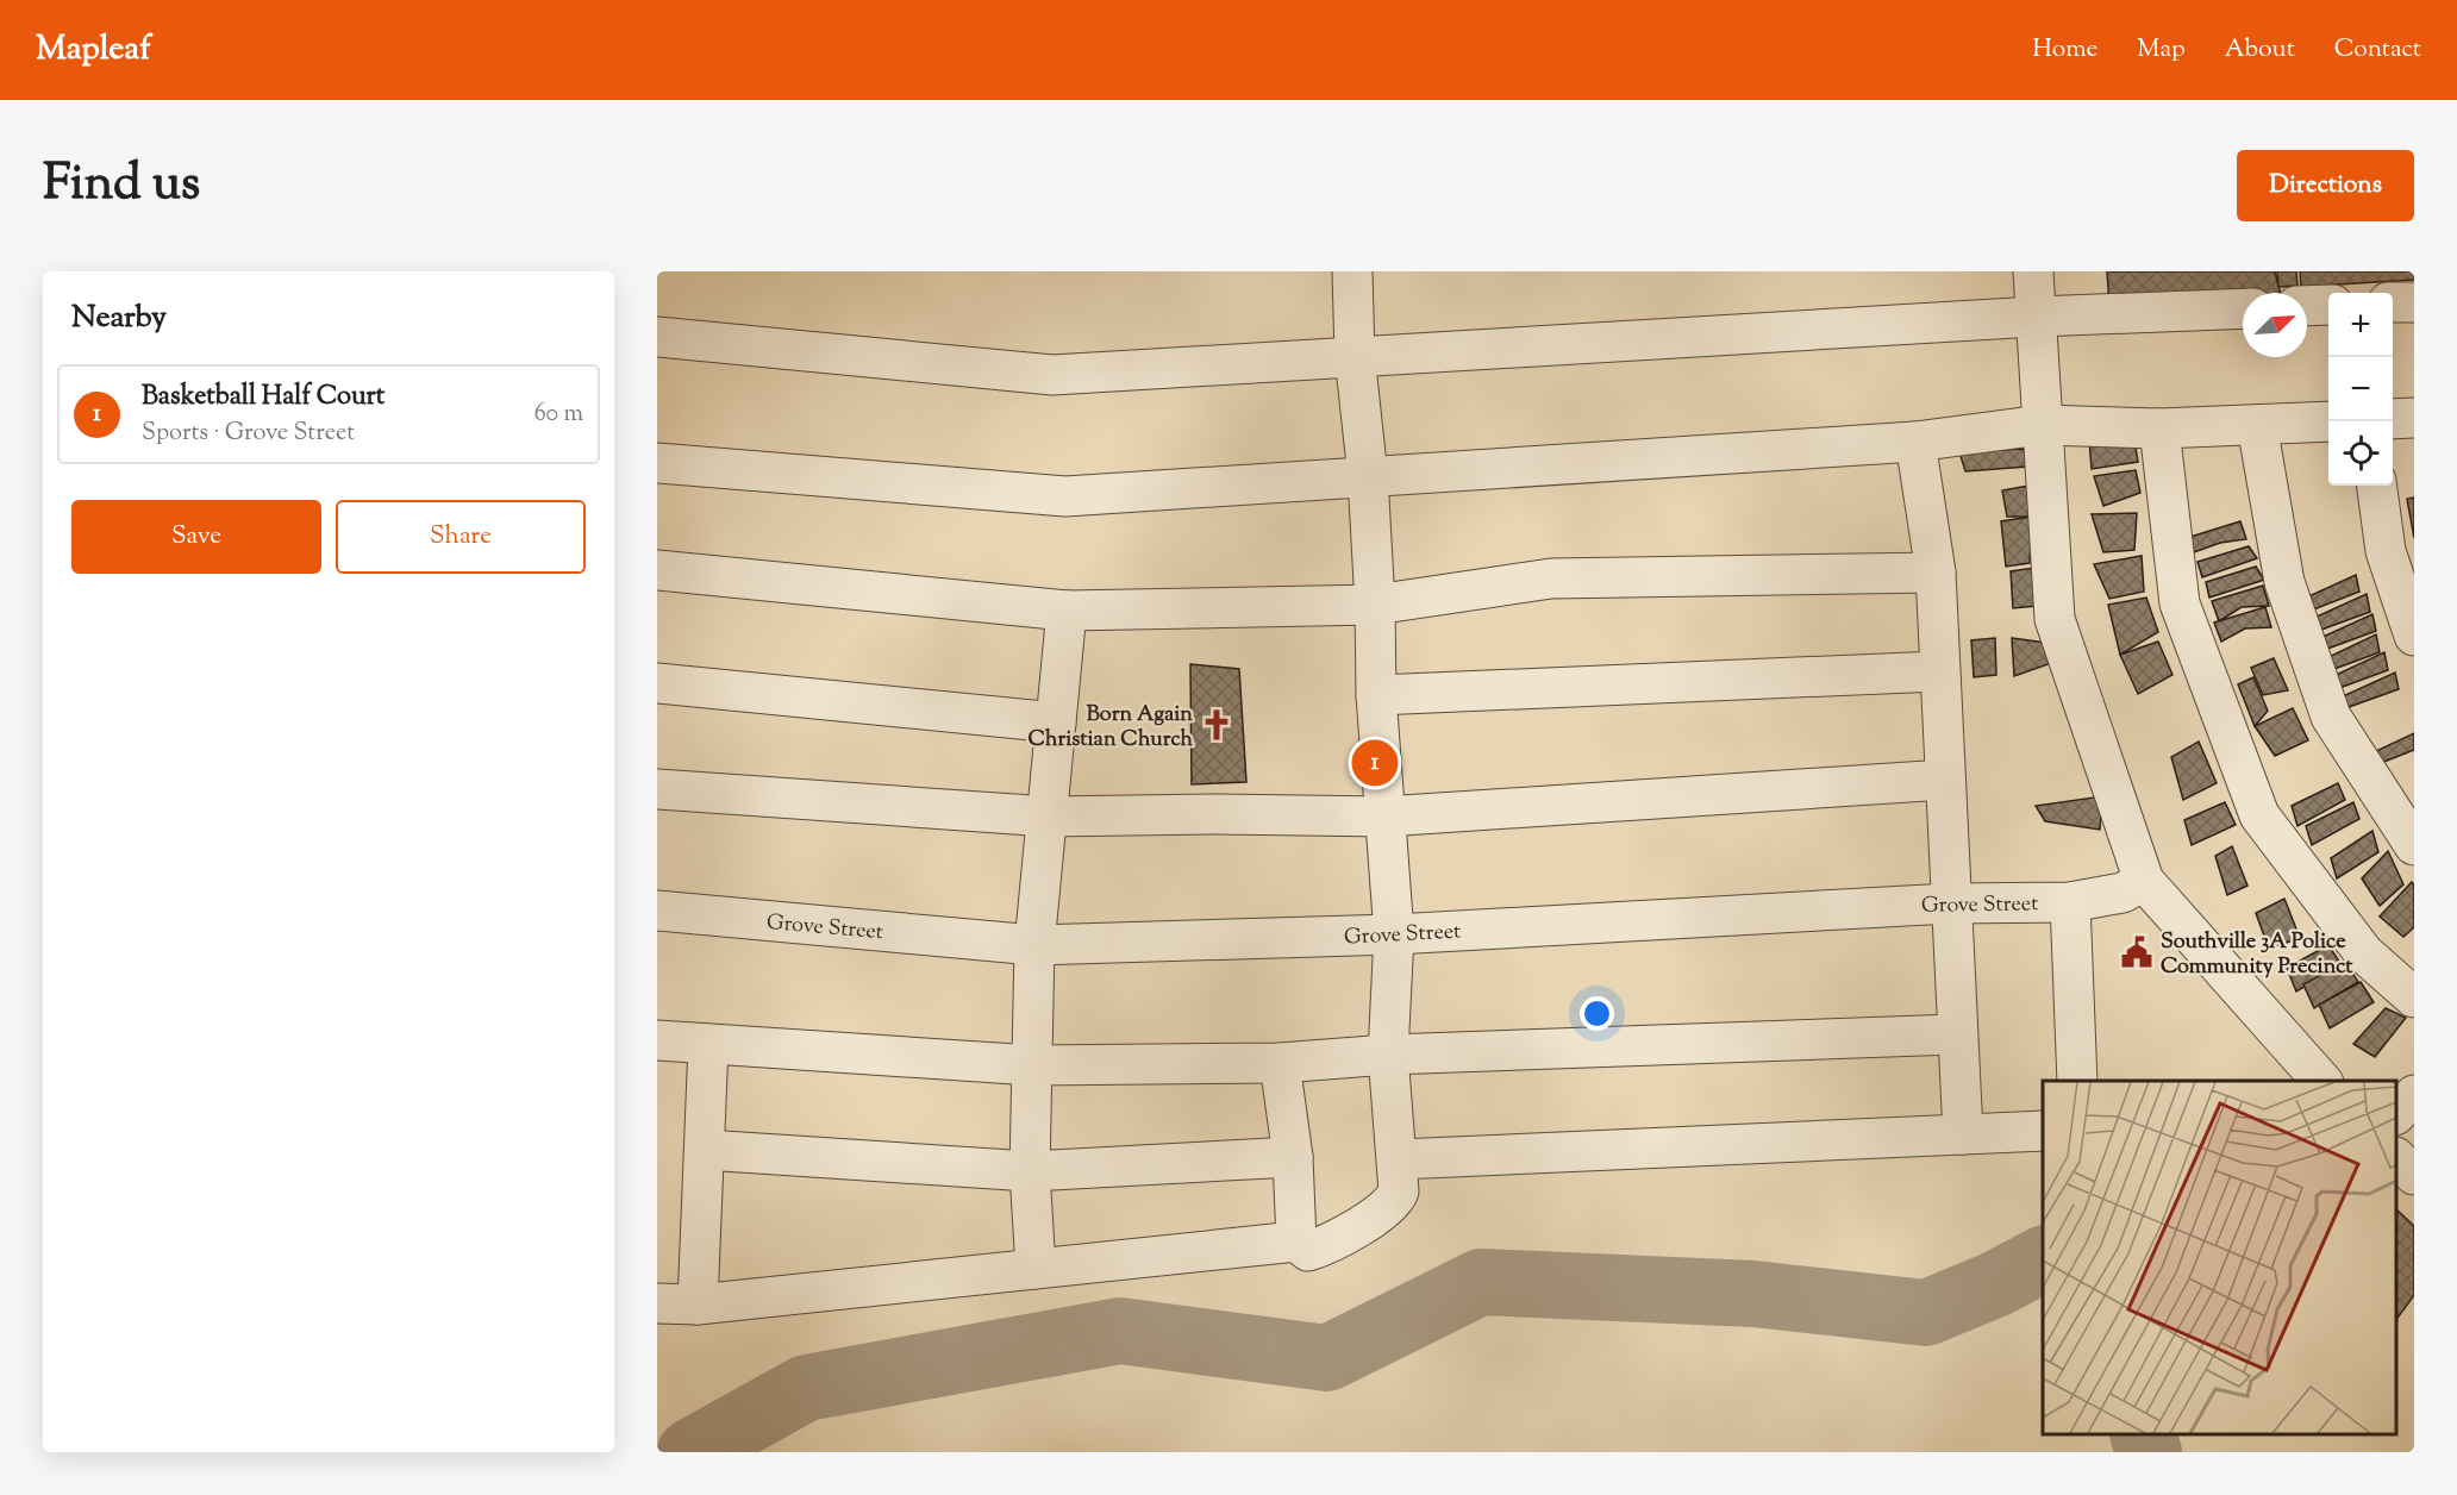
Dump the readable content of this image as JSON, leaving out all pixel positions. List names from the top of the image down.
{
  "streets": {
    "street": ["Grove Street"]
  },
  "places": {
    "church": ["Born Again Christian Church"],
    "public building": ["Southville 3A Police Community Precinct"]
  },
  "north": "top right",
  "page": {
    "header": "Mapleaf",
    "nav": [
      "Home",
      "Map",
      "About",
      "Contact"
    ],
    "title": "Find us",
    "buttons": [
      "Directions",
      ["Save", "Share"]
    ],
    "heading": "Nearby",
    "map_buttons": ["+", "−"],
    "list": [
      {
        "mark": "1",
        "name": "Basketball Half Court",
        "note": "Sports · Grove Street",
        "value": "60 m"
      }
    ],
    "pins": "1"
  }
}
